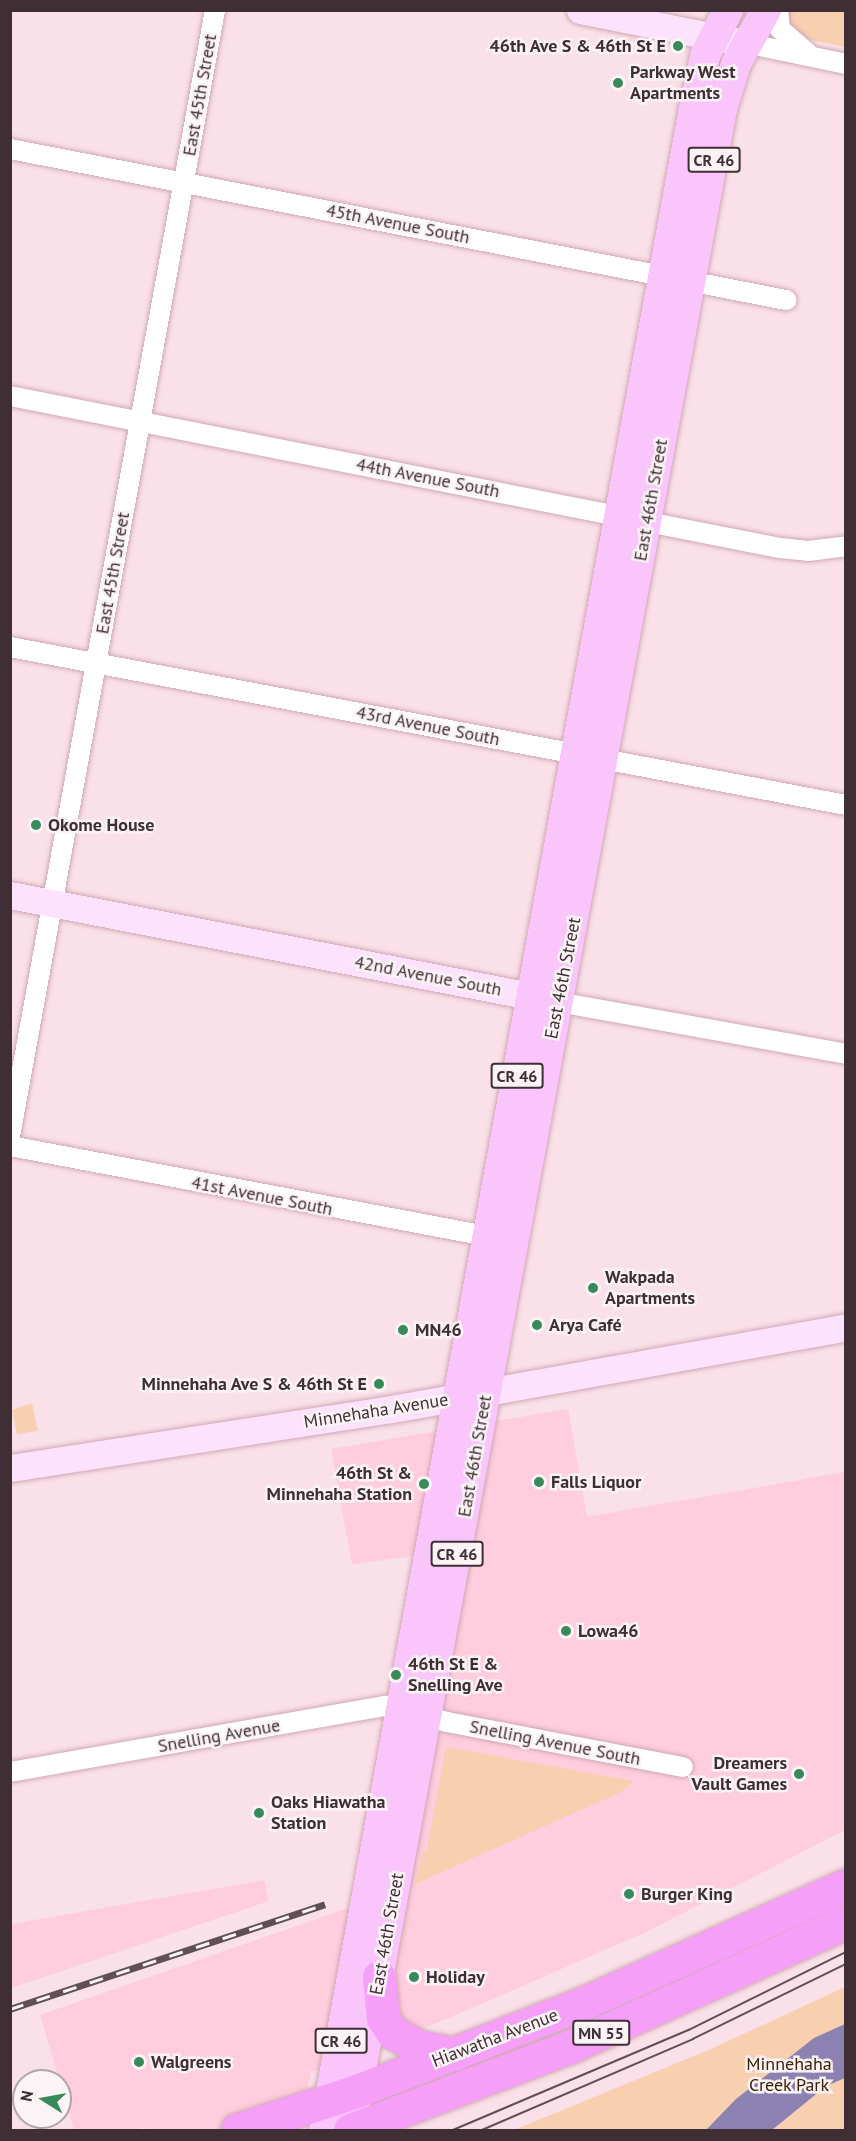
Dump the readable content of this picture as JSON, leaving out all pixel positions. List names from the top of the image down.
{
  "streets": {
    "highway": ["MN 55", "Hiawatha Avenue"],
    "main road": ["CR 46", "East 46th Street"],
    "street": [
      "East 45th Street",
      "45th Avenue South",
      "44th Avenue South",
      "43rd Avenue South",
      "42nd Avenue South",
      "41st Avenue South",
      "Minnehaha Avenue",
      "Snelling Avenue",
      "Snelling Avenue South"
    ]
  },
  "crossings": [
    ["East 45th Street", "45th Avenue South"],
    ["East 45th Street", "44th Avenue South"],
    ["East 45th Street", "43rd Avenue South"],
    ["East 45th Street", "42nd Avenue South"],
    ["45th Avenue South", "East 46th Street"],
    ["44th Avenue South", "East 46th Street"],
    ["East 46th Street", "43rd Avenue South"],
    ["East 46th Street", "42nd Avenue South"],
    ["East 46th Street", "41st Avenue South"],
    ["East 46th Street", "Minnehaha Avenue"],
    ["East 46th Street", "Snelling Avenue"],
    ["East 46th Street", "Snelling Avenue South"],
    ["East 46th Street", "Hiawatha Avenue"],
    ["Snelling Avenue", "Snelling Avenue South"]
  ],
  "parks": ["Minnehaha Creek Park"],
  "places": [
    "46th Ave S & 46th St E",
    "Parkway West Apartments",
    "Okome House",
    "Wakpada Apartments",
    "Arya Café",
    "MN46",
    "Minnehaha Ave S & 46th St E",
    "Falls Liquor",
    "46th St & Minnehaha Station",
    "Lowa46",
    "46th St E & Snelling Ave",
    "Dreamers Vault Games",
    "Oaks Hiawatha Station",
    "Burger King",
    "Holiday",
    "Walgreens"
  ],
  "north": "left"
}
